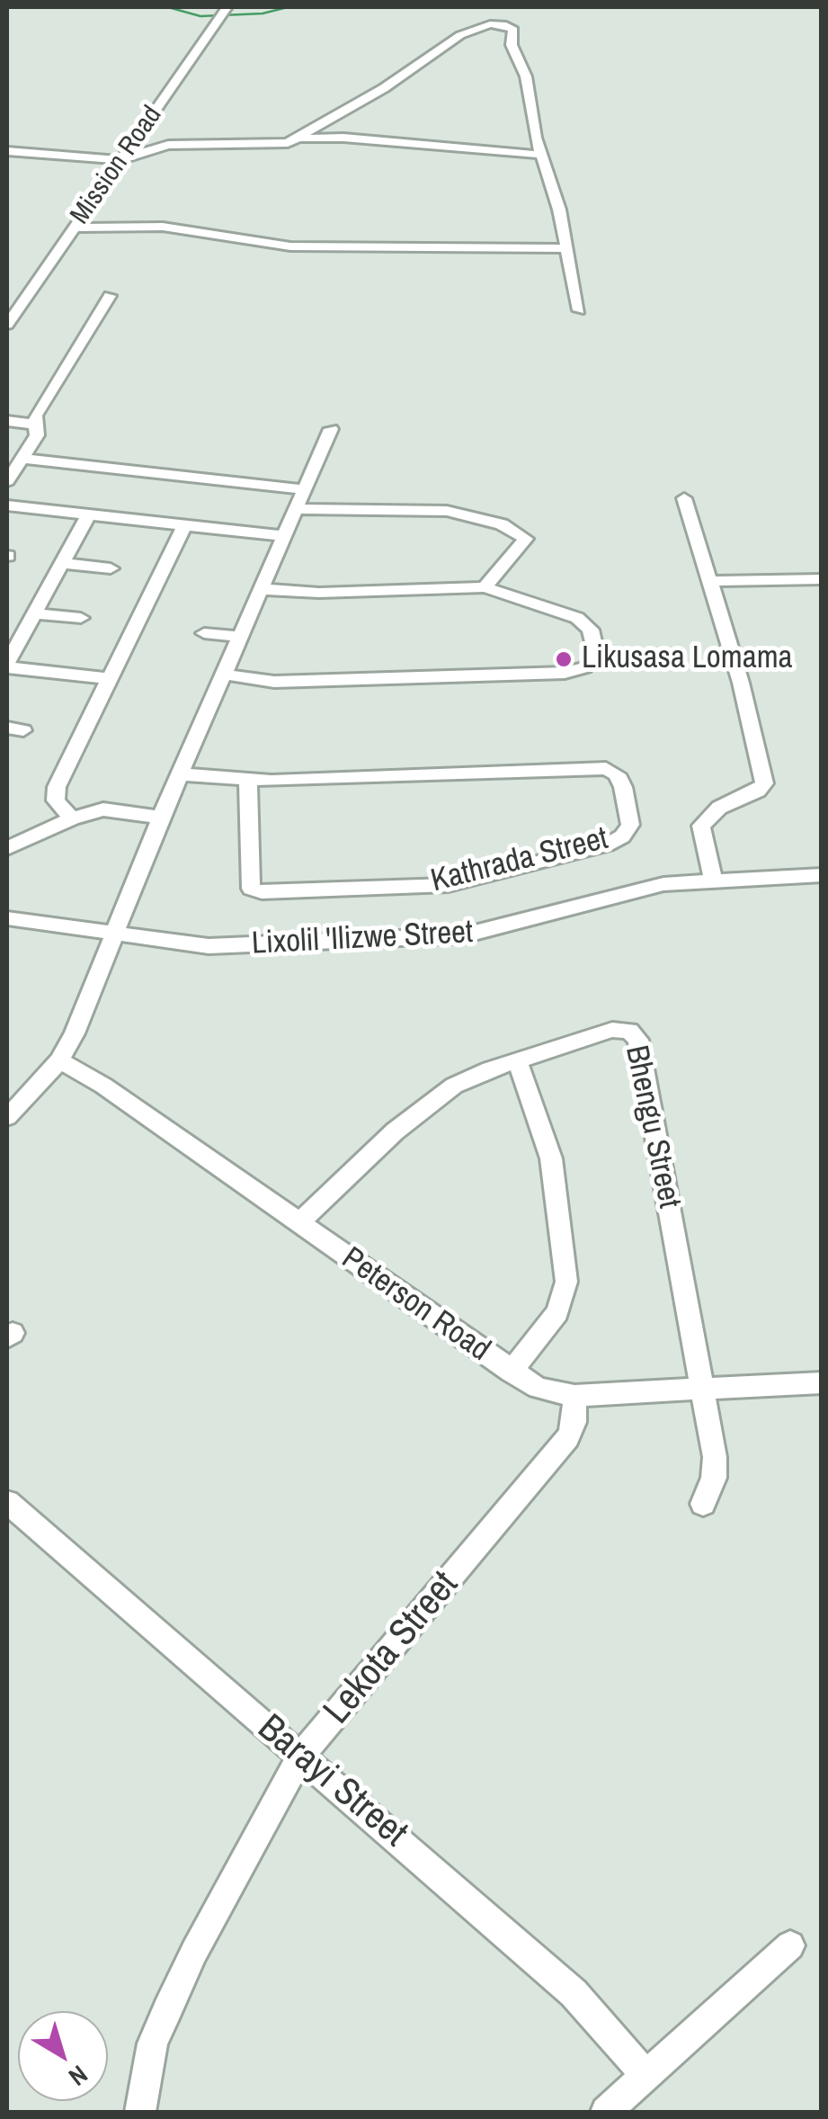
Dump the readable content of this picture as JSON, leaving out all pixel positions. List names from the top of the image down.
{
  "streets": {
    "street": [
      "Mission Road",
      "Kathrada Street",
      "Lixolil 'Ilizwe Street",
      "Bhengu Street",
      "Peterson Road",
      "Lekota Street",
      "Barayi Street"
    ]
  },
  "crossings": [
    ["Bhengu Street", "Peterson Road"],
    ["Peterson Road", "Lekota Street"],
    ["Lekota Street", "Barayi Street"]
  ],
  "places": ["Likusasa Lomama"],
  "north": "bottom right"
}
